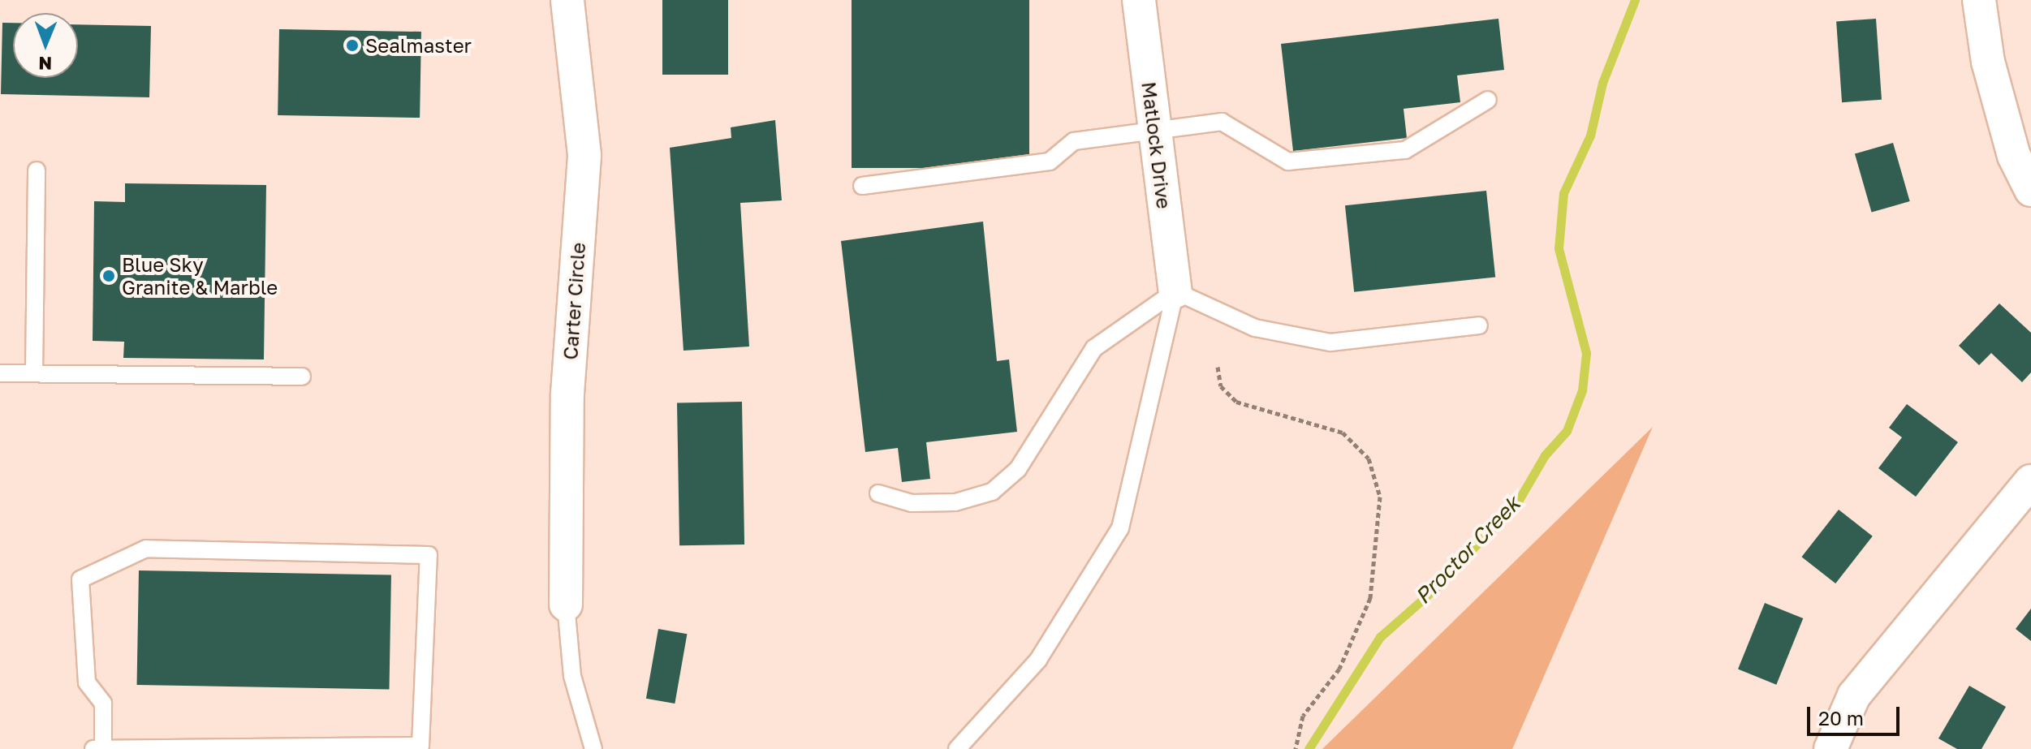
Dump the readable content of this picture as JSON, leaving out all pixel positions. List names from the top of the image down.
{
  "streets": {
    "street": ["Matlock Drive", "Carter Circle"]
  },
  "water": ["Proctor Creek"],
  "places": ["Sealmaster", "Blue Sky Granite & Marble"],
  "scale_bar": "20 m",
  "north": "bottom"
}
